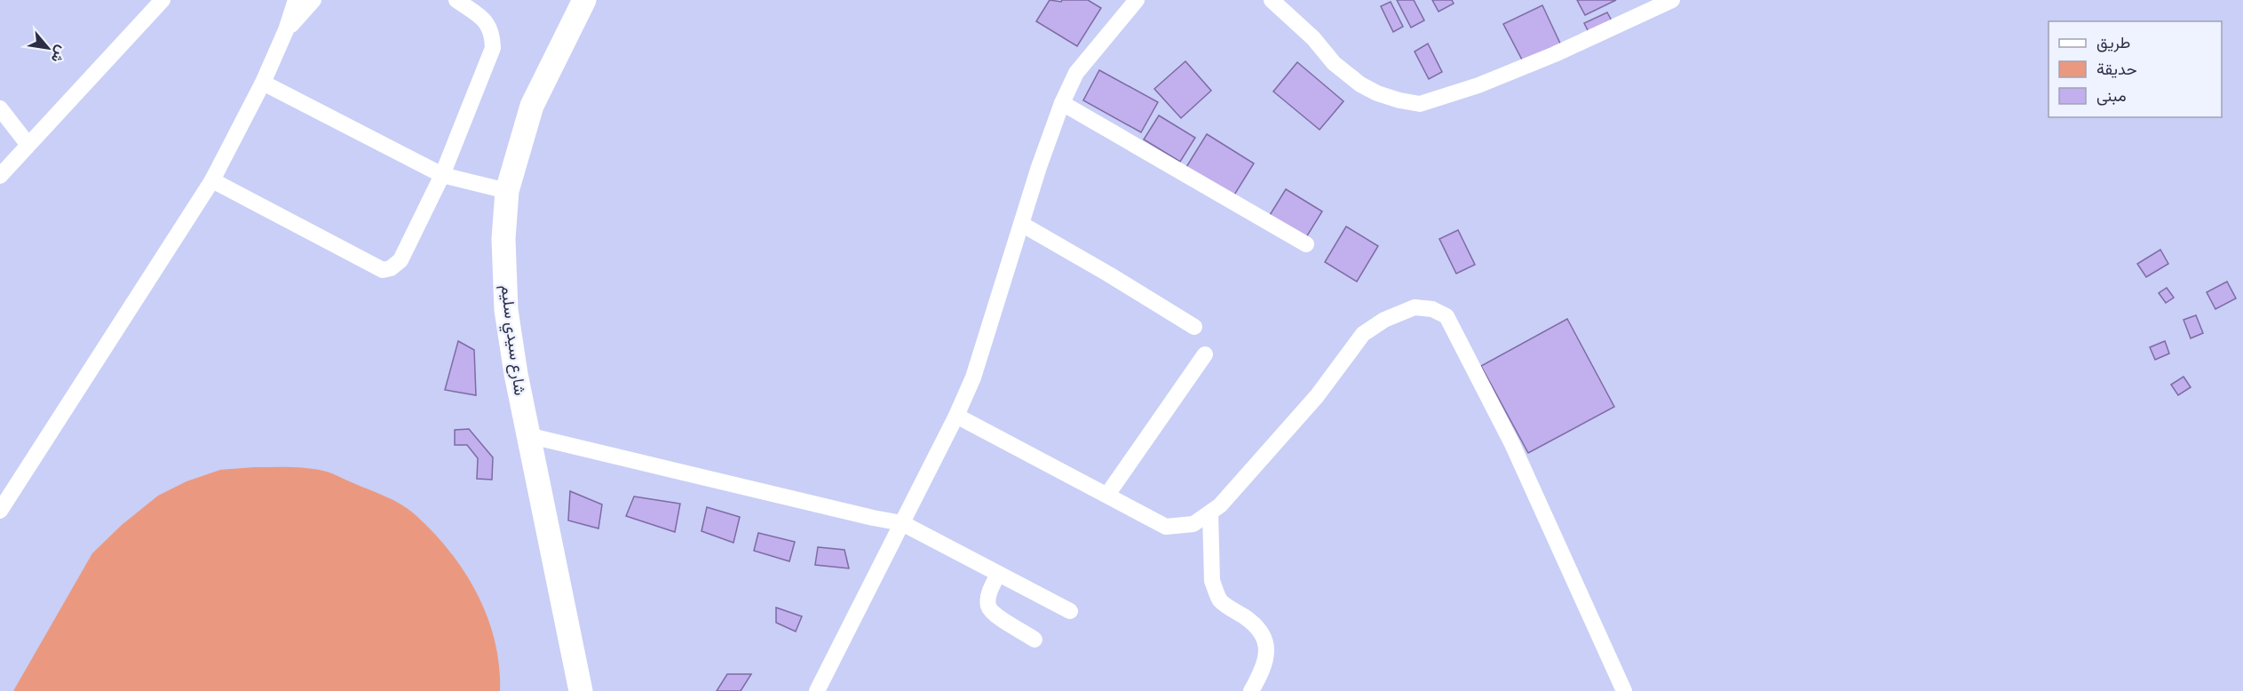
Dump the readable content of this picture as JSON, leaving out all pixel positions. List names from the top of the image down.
{
  "streets": {
    "main road": ["شارع سيدي سليم"]
  },
  "legend": ["طريق", "حديقة", "مبنى"],
  "north": "bottom right"
}
